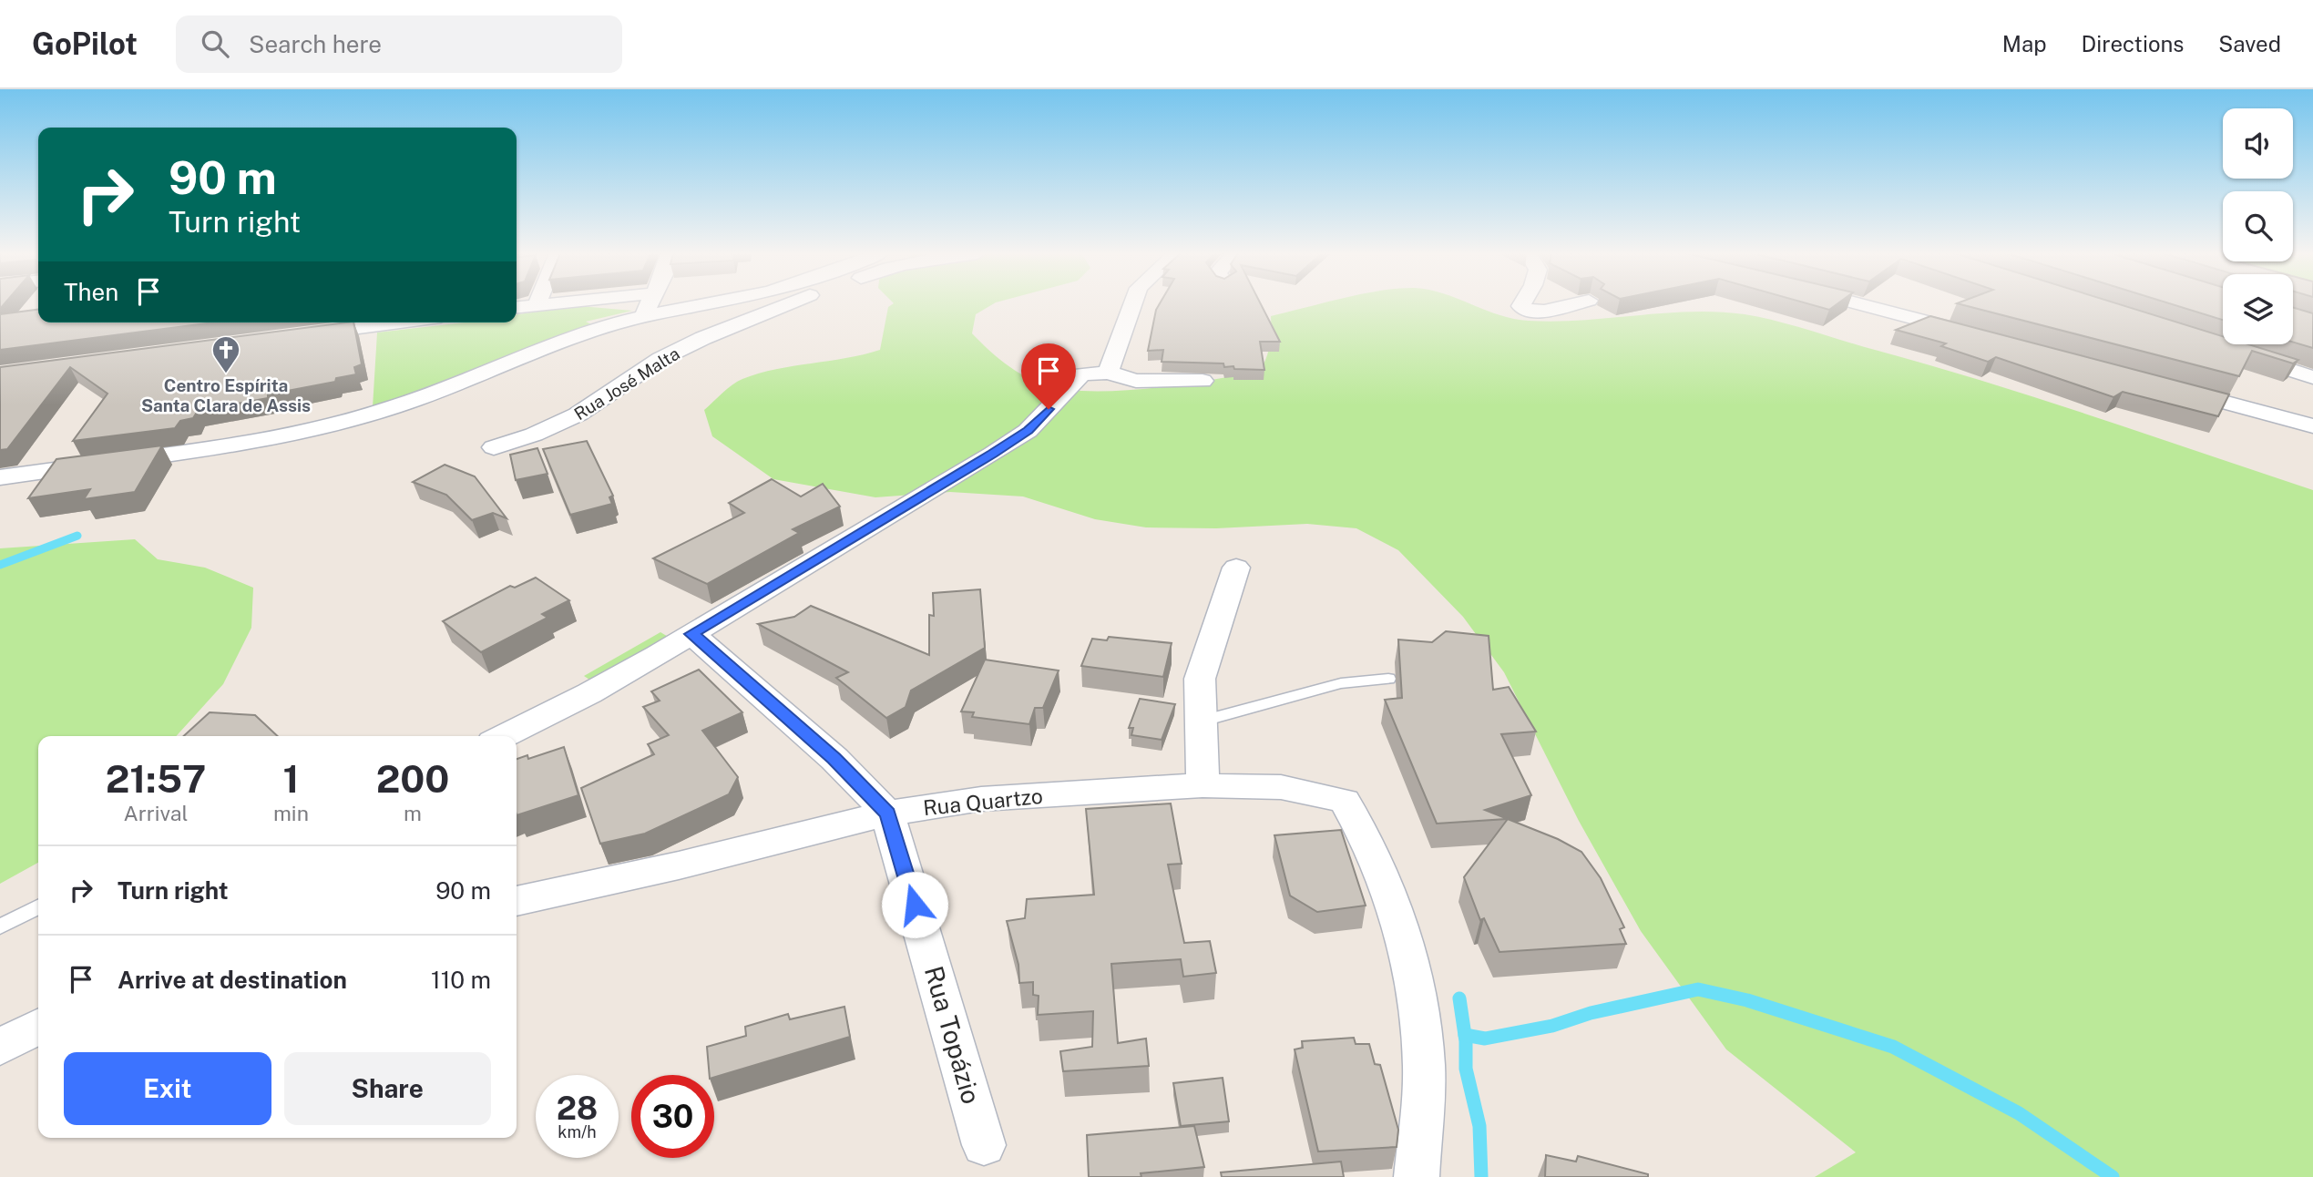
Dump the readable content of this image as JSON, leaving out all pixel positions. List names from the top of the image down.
{
  "streets": {
    "street": ["Rua José Malta", "Rua Quartzo", "Rua Topázio"]
  },
  "crossings": [
    ["Rua Quartzo", "Rua Topázio"]
  ],
  "places": {
    "church": ["Centro Espírita Santa Clara de Assis"]
  },
  "page": {
    "header": "GoPilot",
    "search": "Search here",
    "nav": ["Map", "Directions", "Saved"],
    "turn": ["90 m", "Turn right"],
    "then": "Then",
    "eta": [
      "21:57",
      "Arrival",
      "1",
      "min",
      "200",
      "m"
    ],
    "list": [
      {
        "name": "Turn right",
        "value": "90 m"
      },
      {
        "name": "Arrive at destination",
        "value": "110 m"
      }
    ],
    "buttons": ["Exit", "Share"],
    "speed": "28 km/h",
    "limit": "30"
  }
}
